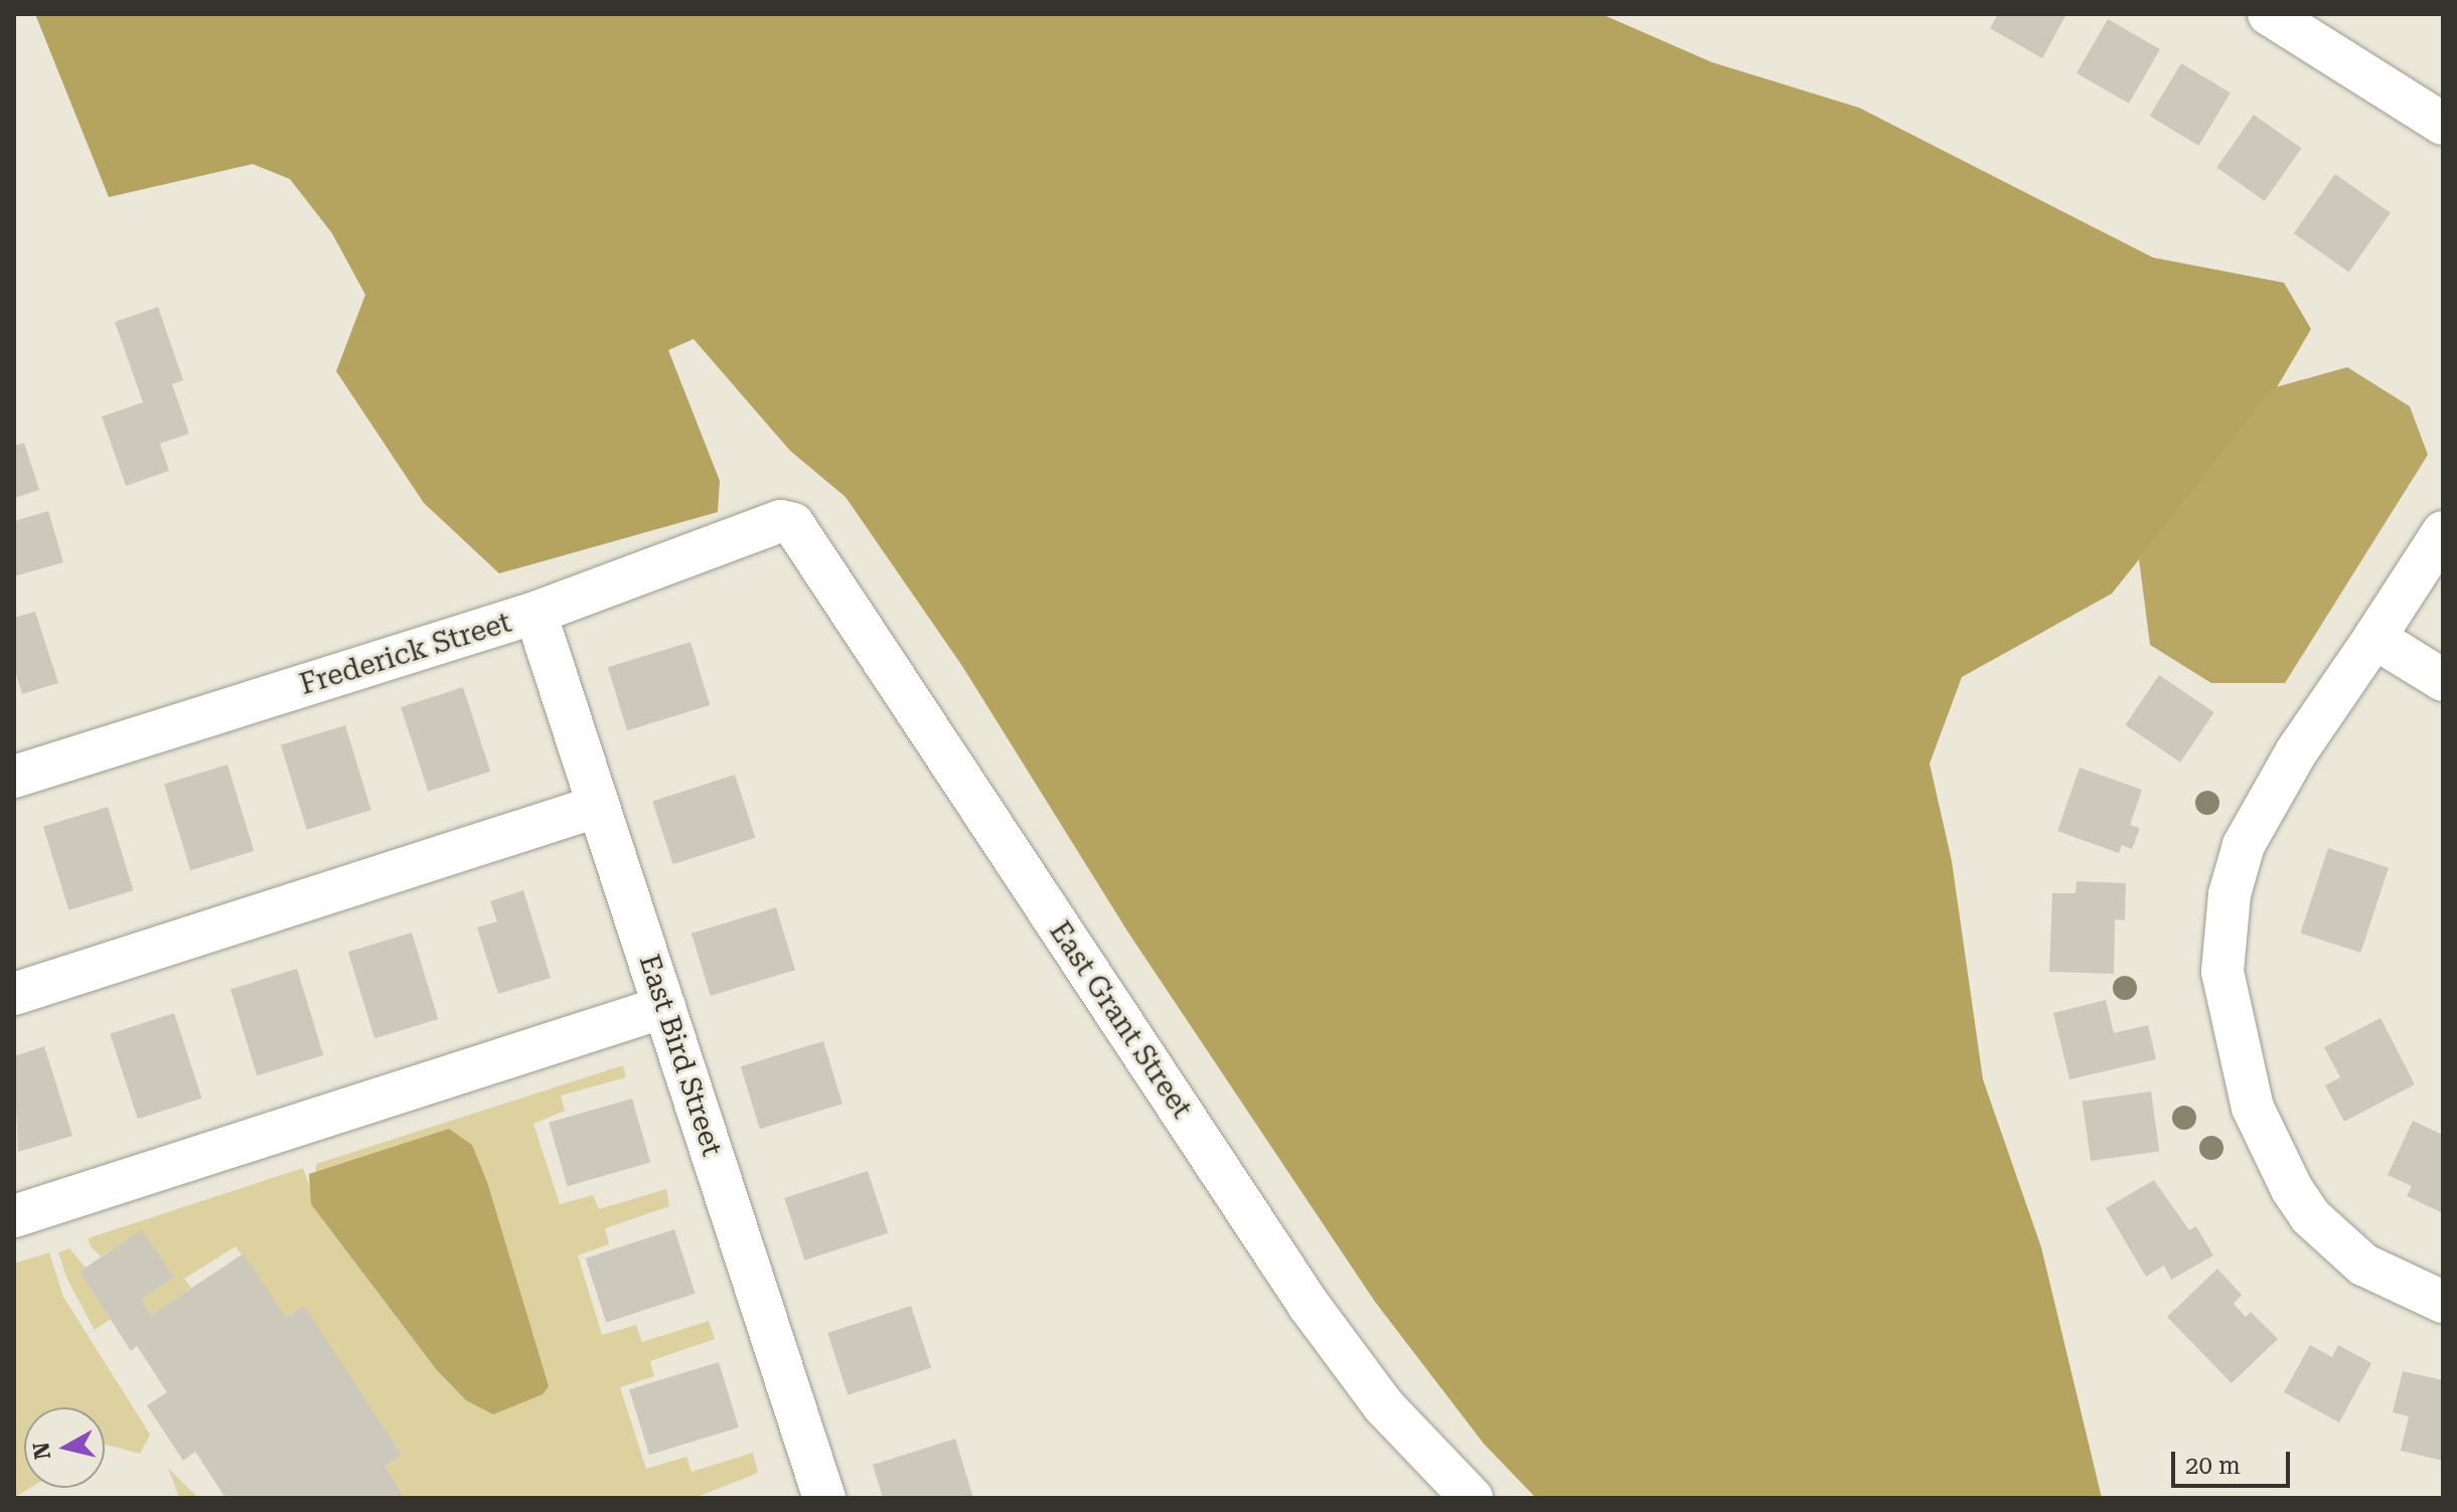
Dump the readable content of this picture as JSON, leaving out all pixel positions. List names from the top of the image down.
{
  "streets": {
    "street": ["Frederick Street", "East Grant Street", "East Bird Street"]
  },
  "crossings": [
    ["Frederick Street", "East Grant Street"],
    ["Frederick Street", "East Bird Street"]
  ],
  "scale_bar": "20 m",
  "north": "left"
}
